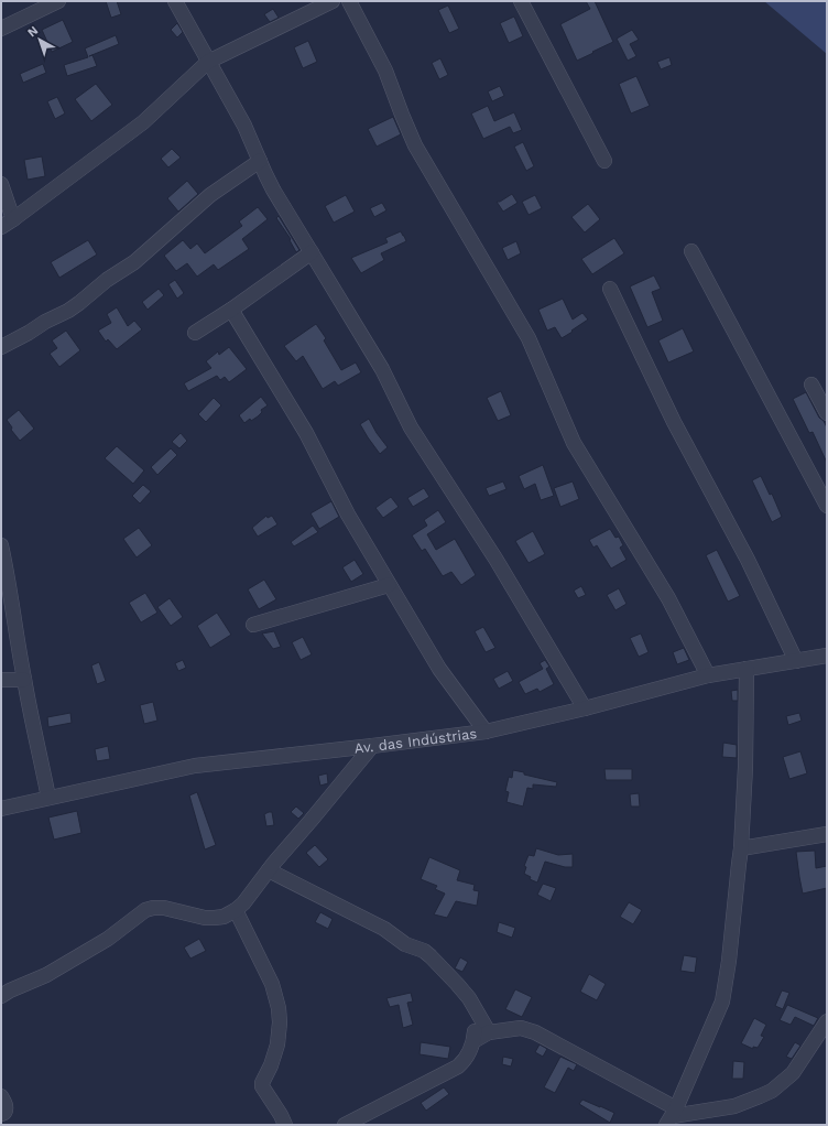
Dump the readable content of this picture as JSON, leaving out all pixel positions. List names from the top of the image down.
{
  "streets": {
    "street": ["Av. das Indústrias"]
  },
  "north": "top left"
}
